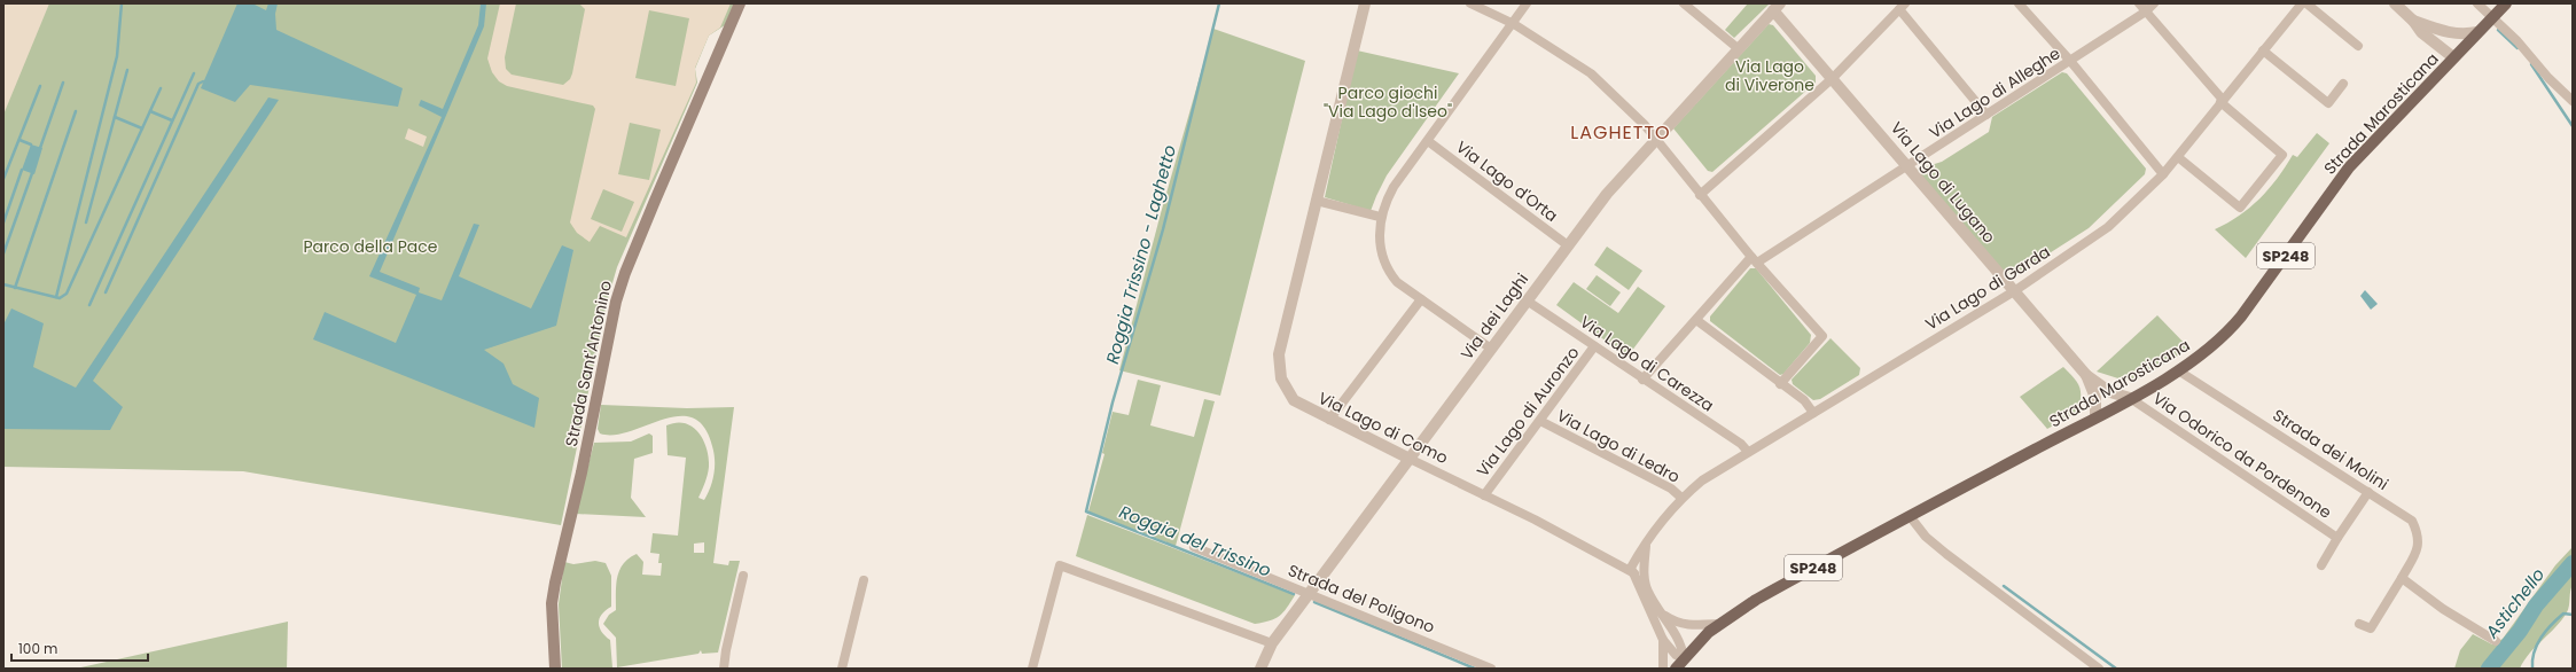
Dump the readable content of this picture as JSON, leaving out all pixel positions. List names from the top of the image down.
{
  "streets": {
    "main road": ["Strada Marosticana", "SP248", "Strada Sant'Antonino"],
    "street": [
      "Via Lago di Alleghe",
      "Via Lago d'Orta",
      "Via Lago di Lugano",
      "Via Lago di Garda",
      "Via dei Laghi",
      "Via Lago di Carezza",
      "Via Lago di Auronzo",
      "Via Lago di Como",
      "Via Lago di Ledro",
      "Strada dei Molini",
      "Via Odorico da Pordenone",
      "Strada del Poligono"
    ]
  },
  "crossings": [
    ["Via Lago di Alleghe", "Via Lago di Lugano"],
    ["Via Lago di Alleghe", "Via Lago di Carezza"],
    ["Strada Marosticana", "Via Lago di Lugano"],
    ["Strada Marosticana", "Via Lago di Garda"],
    ["Strada Marosticana", "Strada dei Molini"],
    ["Strada Marosticana", "Via Odorico da Pordenone"],
    ["Via Lago d'Orta", "Via dei Laghi"],
    ["Via Lago di Lugano", "Via Lago di Garda"],
    ["Via Lago di Lugano", "Via dei Laghi"],
    ["Via Lago di Lugano", "Via Odorico da Pordenone"],
    ["Via Lago di Garda", "Via Lago di Carezza"],
    ["Via Lago di Garda", "Via Lago di Como"],
    ["Via Lago di Garda", "Via Lago di Ledro"],
    ["Via dei Laghi", "Via Lago di Carezza"],
    ["Via dei Laghi", "Via Lago di Como"],
    ["Via dei Laghi", "Strada del Poligono"],
    ["Via Lago di Carezza", "Via Lago di Auronzo"],
    ["Via Lago di Auronzo", "Via Lago di Como"],
    ["Via Lago di Auronzo", "Via Lago di Ledro"],
    ["Strada dei Molini", "Via Odorico da Pordenone"]
  ],
  "districts": ["LAGHETTO"],
  "water": ["Roggia Trissino - Laghetto", "Roggia del Trissino", "Astichello"],
  "parks": ["Via Lago di Viverone", "Parco giochi \"Via Lago d'Iseo\"", "Parco della Pace"],
  "scale_bar": "100 m"
}
